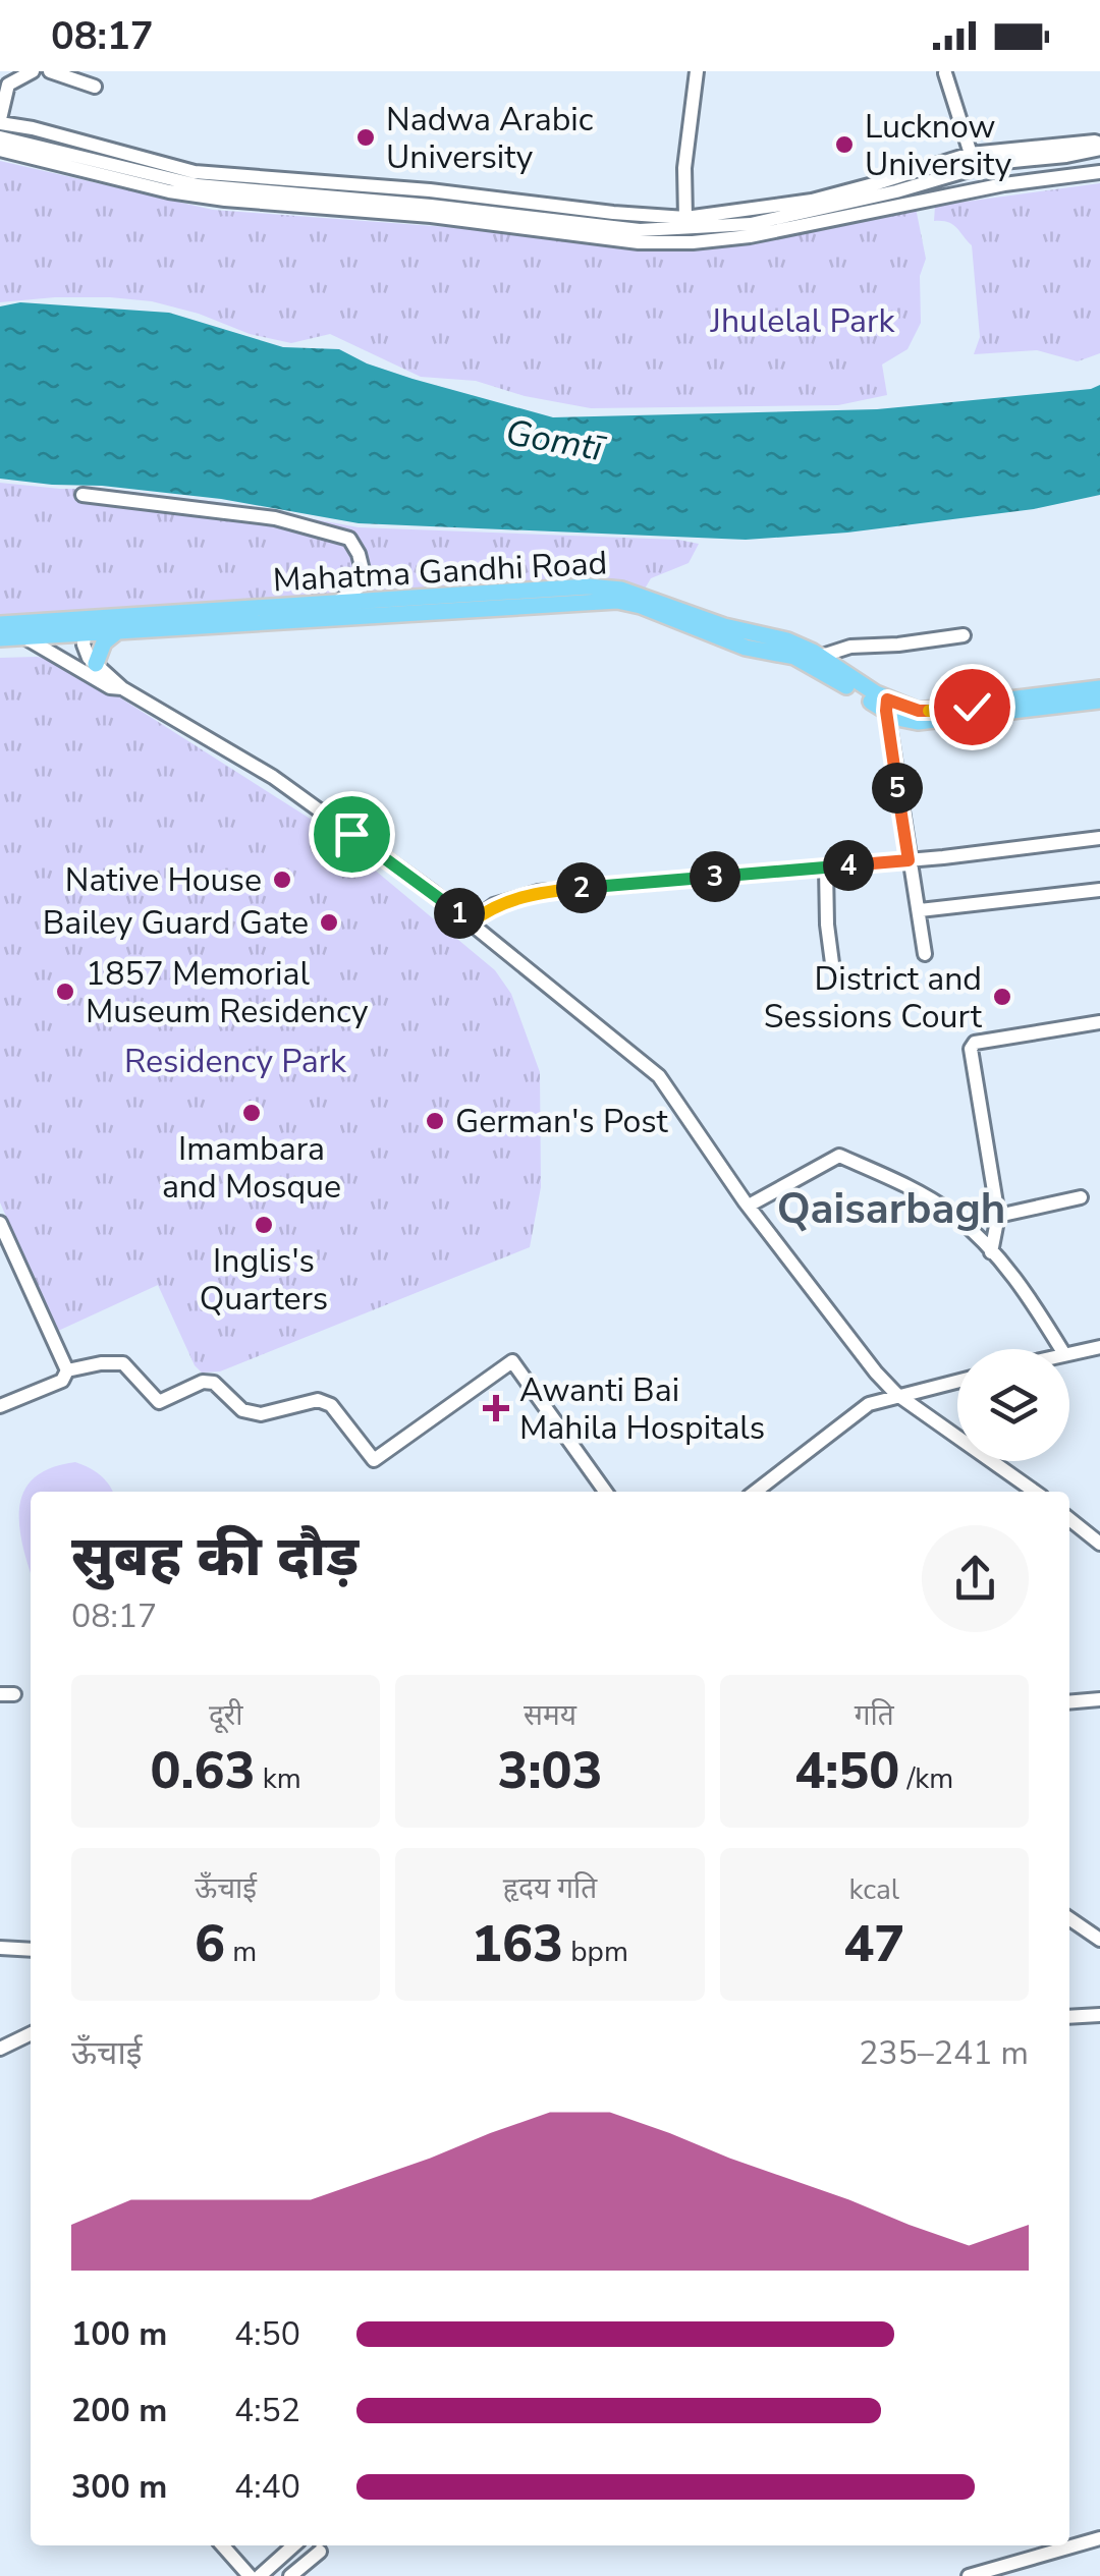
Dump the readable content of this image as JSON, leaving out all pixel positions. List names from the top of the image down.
{
  "streets": {
    "main road": ["Mahatma Gandhi Road"]
  },
  "districts": ["Qaisarbagh"],
  "water": ["Gomtī"],
  "parks": ["Jhulelal Park", "Residency Park"],
  "places": {
    "other": [
      "Nadwa Arabic University",
      "Lucknow University",
      "Native House",
      "Bailey Guard Gate",
      "1857 Memorial Museum Residency",
      "District and Sessions Court",
      "Imambara and Mosque",
      "German's Post",
      "Inglis's Quarters"
    ],
    "health": ["Awanti Bai Mahila Hospitals"]
  },
  "page": {
    "status": "08:17",
    "pins": [
      "5",
      "4",
      "3",
      "2",
      "1"
    ],
    "heading": ["सुबह की दौड़", "08:17"],
    "stats": [
      ["दूरी", "0.63 km"],
      ["समय", "3:03"],
      ["गति", "4:50 /km"],
      ["ऊँचाई", "6 m"],
      ["हृदय गति", "163 bpm"],
      ["kcal", "47"]
    ],
    "chart": ["ऊँचाई", "235–241 m"],
    "list": [
      {
        "name": "100 m",
        "note": "4:50"
      },
      {
        "name": "200 m",
        "note": "4:52"
      },
      {
        "name": "300 m",
        "note": "4:40"
      }
    ]
  }
}
